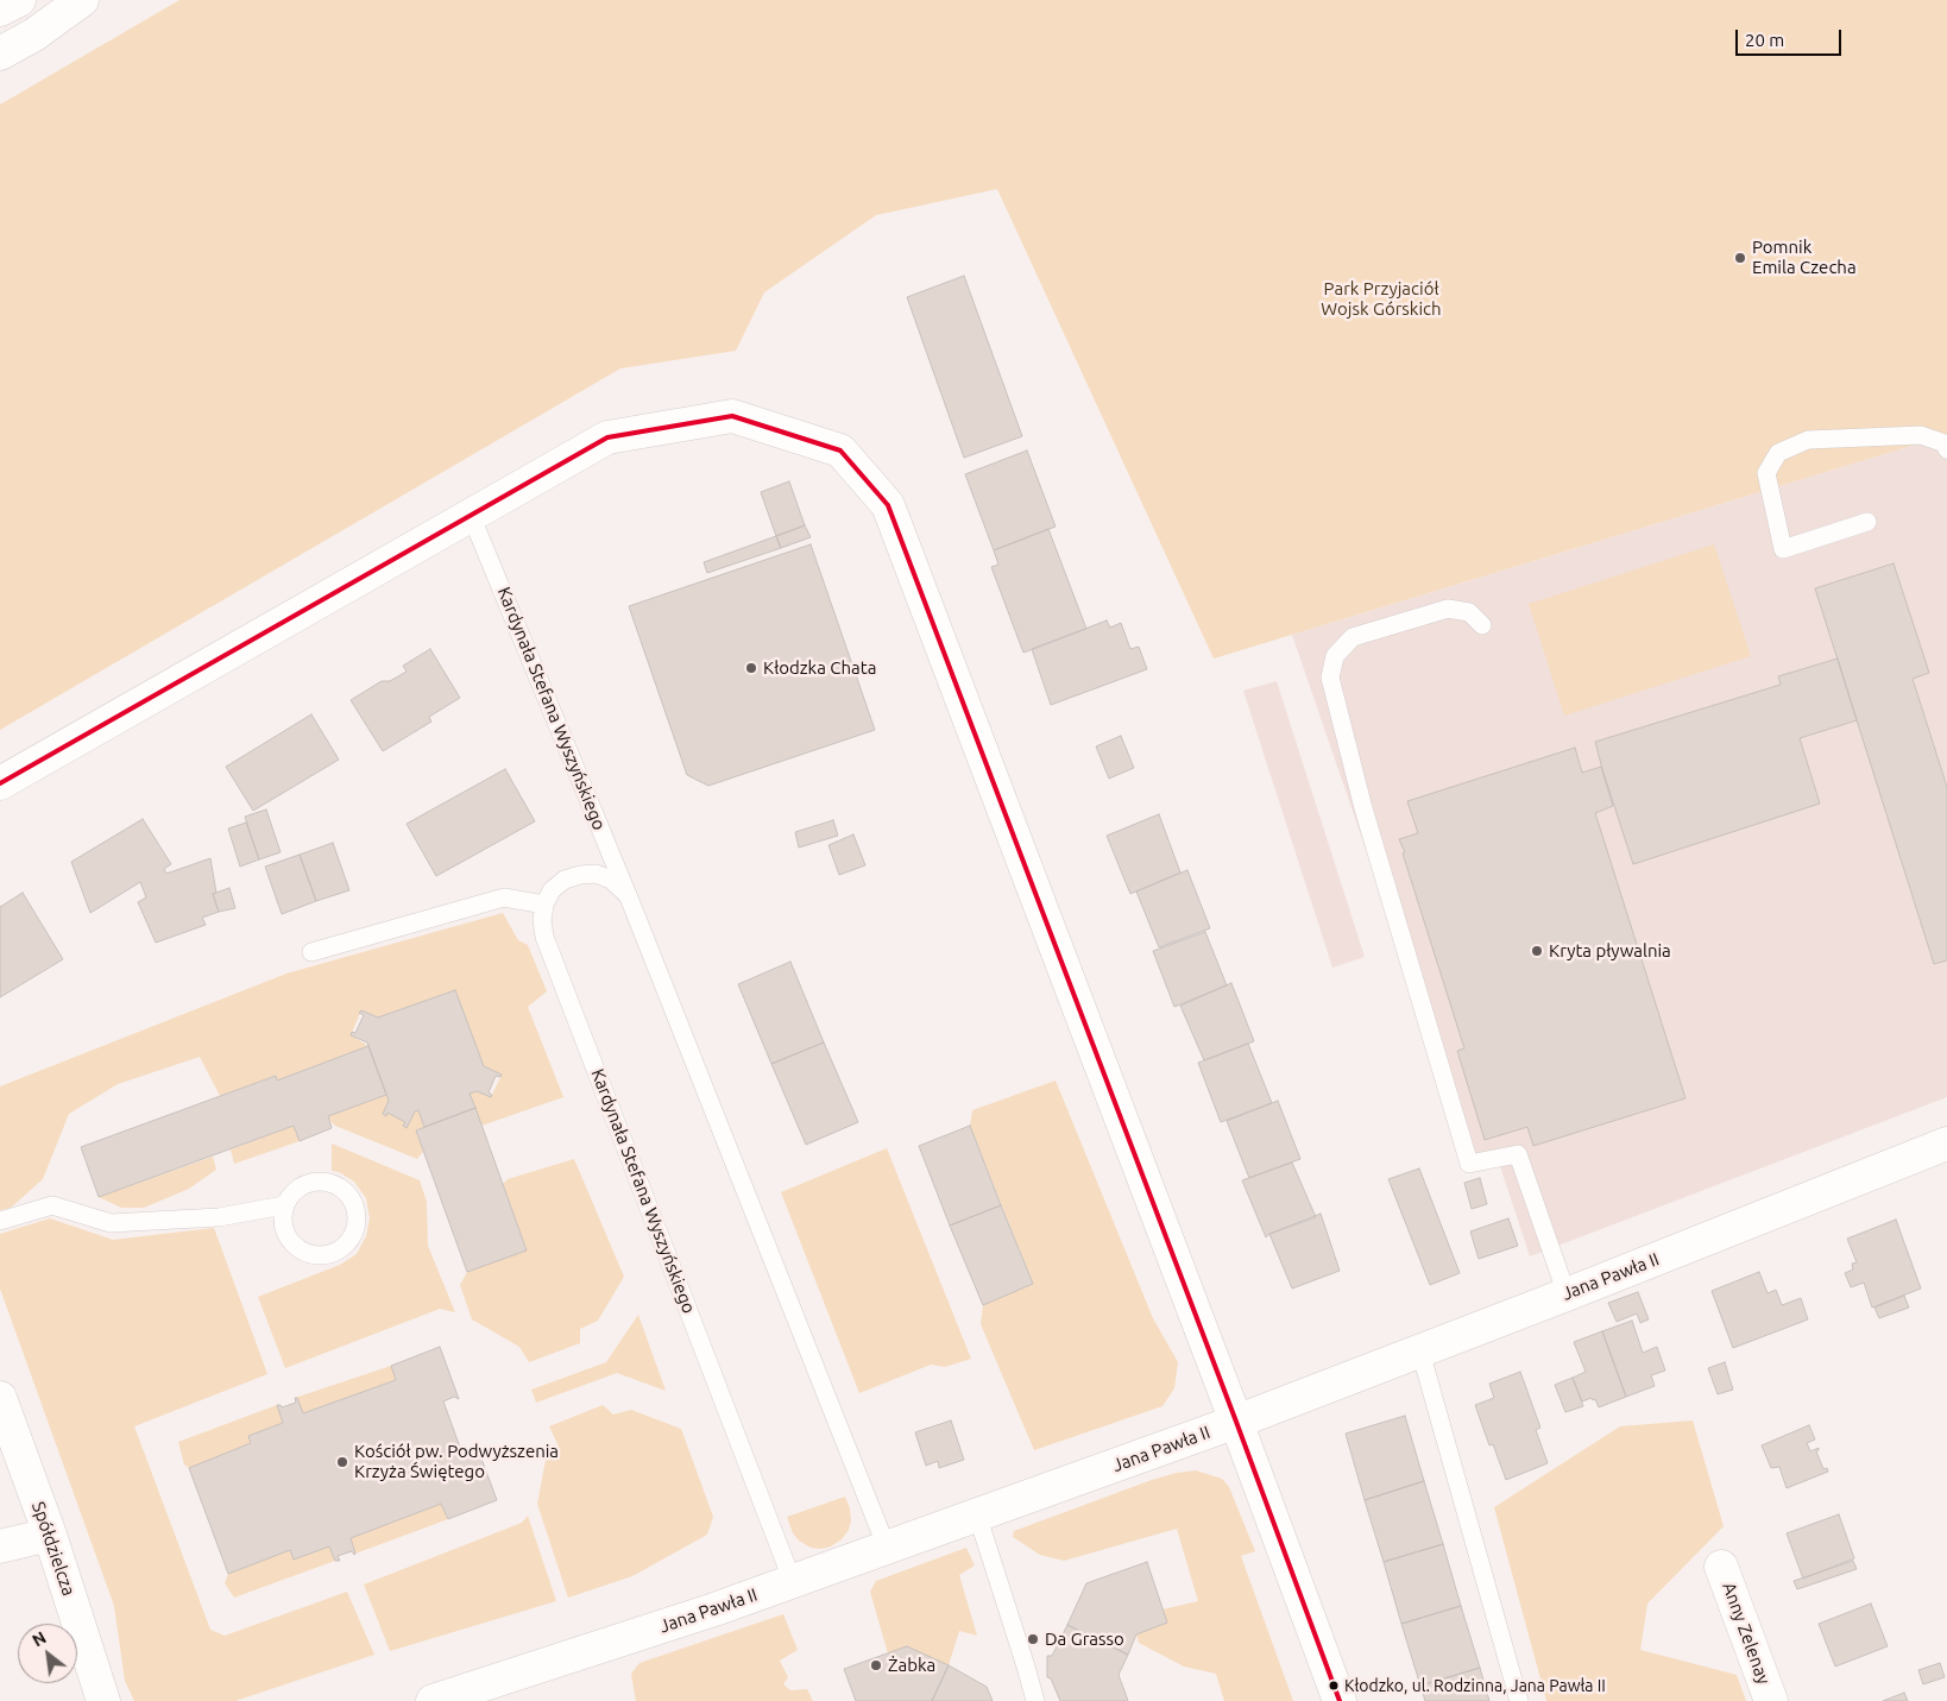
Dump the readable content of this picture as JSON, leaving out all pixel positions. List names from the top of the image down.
{
  "streets": {
    "street": ["Jana Pawła II", "Spółdzielcza", "Anny Zelenay"],
    "lane": ["Kardynała Stefana Wyszyńskiego"]
  },
  "crossings": [
    ["Kardynała Stefana Wyszyńskiego", "Jana Pawła II"]
  ],
  "parks": ["Park Przyjaciół Wojsk Górskich"],
  "places": [
    "Pomnik Emila Czecha",
    "Kłodzka Chata",
    "Kryta pływalnia",
    "Kościół pw. Podwyższenia Krzyża Świętego",
    "Da Grasso",
    "Żabka",
    "Kłodzko, ul. Rodzinna, Jana Pawła II"
  ],
  "scale_bar": "20 m",
  "north": "top left"
}
